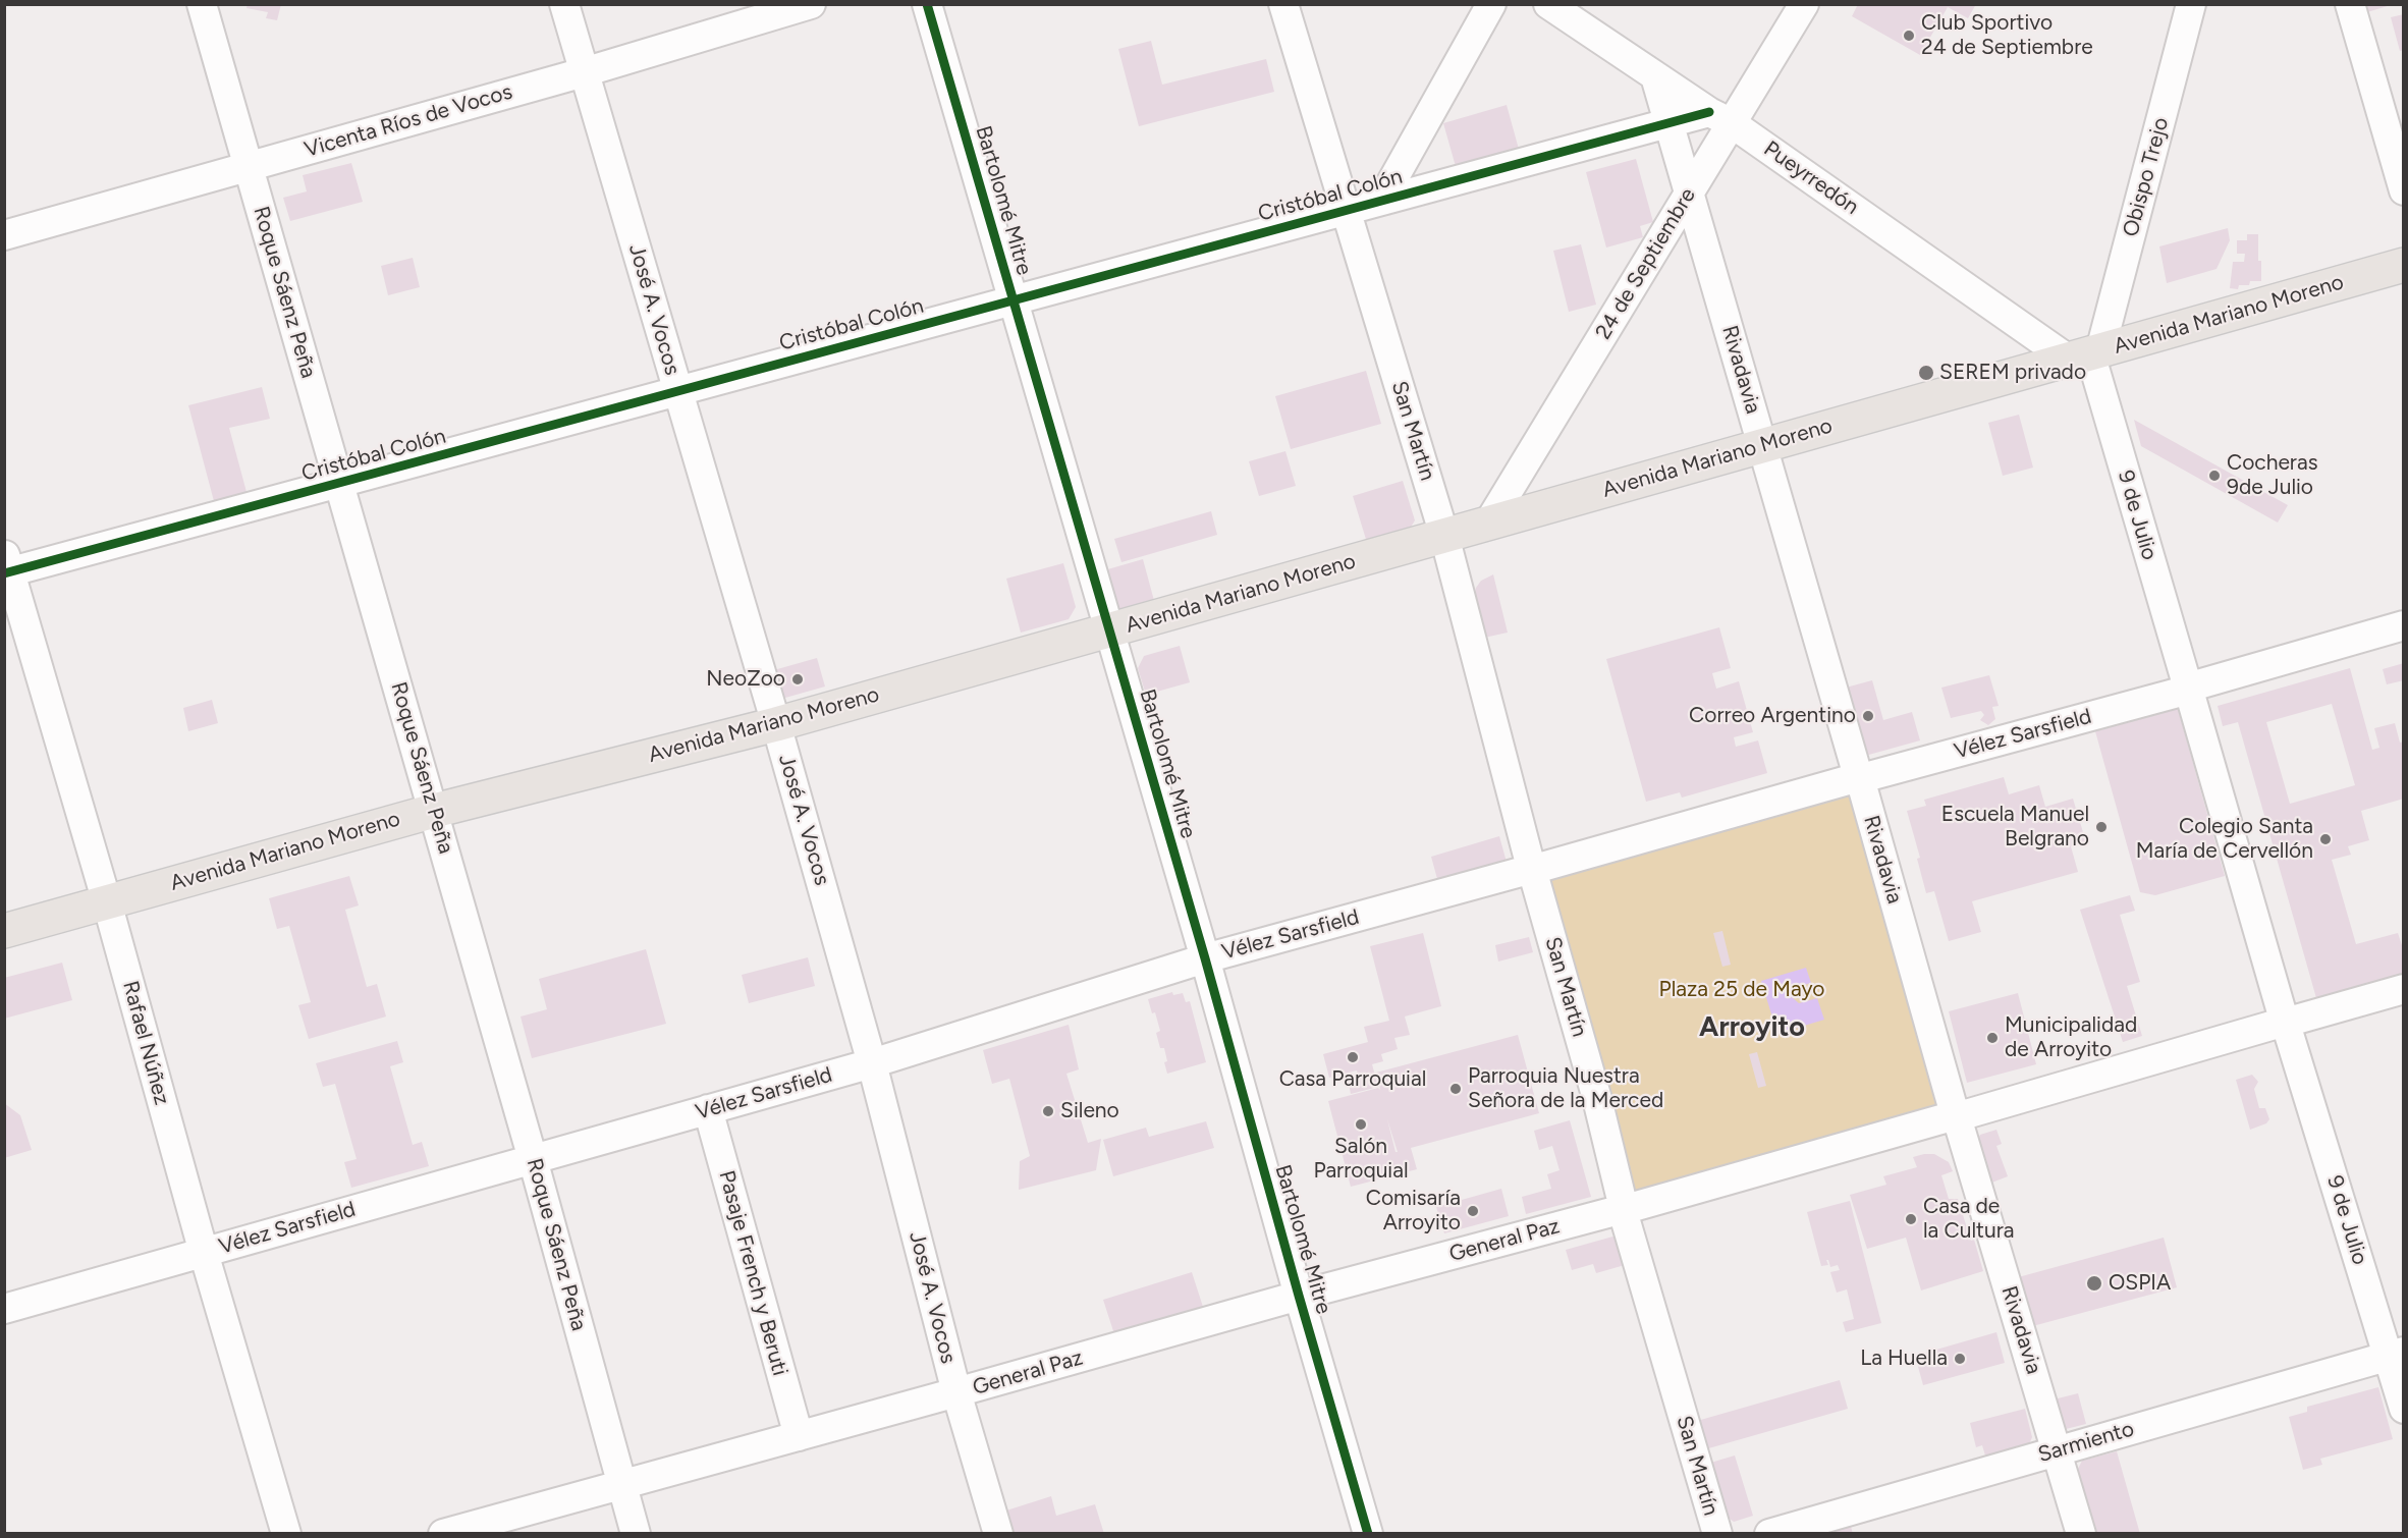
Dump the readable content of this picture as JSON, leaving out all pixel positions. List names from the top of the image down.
{
  "streets": {
    "main road": ["Avenida Mariano Moreno"],
    "street": [
      "Vicenta Ríos de Vocos",
      "Obispo Trejo",
      "Pueyrredón",
      "Cristóbal Colón",
      "Bartolomé Mitre",
      "24 de Septiembre",
      "Roque Sáenz Peña",
      "José A. Vocos",
      "Rivadavia",
      "San Martín",
      "9 de Julio",
      "Vélez Sarsfield",
      "Rafael Núñez",
      "General Paz",
      "Pasaje French y Beruti",
      "Sarmiento"
    ]
  },
  "crossings": [
    ["Vicenta Ríos de Vocos", "Roque Sáenz Peña"],
    ["Vicenta Ríos de Vocos", "José A. Vocos"],
    ["Obispo Trejo", "Pueyrredón"],
    ["Obispo Trejo", "Avenida Mariano Moreno"],
    ["Obispo Trejo", "9 de Julio"],
    ["Pueyrredón", "Cristóbal Colón"],
    ["Pueyrredón", "24 de Septiembre"],
    ["Pueyrredón", "Avenida Mariano Moreno"],
    ["Pueyrredón", "Rivadavia"],
    ["Pueyrredón", "9 de Julio"],
    ["Cristóbal Colón", "Bartolomé Mitre"],
    ["Cristóbal Colón", "24 de Septiembre"],
    ["Cristóbal Colón", "Roque Sáenz Peña"],
    ["Cristóbal Colón", "José A. Vocos"],
    ["Cristóbal Colón", "Rivadavia"],
    ["Cristóbal Colón", "San Martín"],
    ["Cristóbal Colón", "Rafael Núñez"],
    ["Bartolomé Mitre", "Avenida Mariano Moreno"],
    ["Bartolomé Mitre", "Vélez Sarsfield"],
    ["Bartolomé Mitre", "General Paz"],
    ["24 de Septiembre", "Avenida Mariano Moreno"],
    ["24 de Septiembre", "Rivadavia"],
    ["Roque Sáenz Peña", "Avenida Mariano Moreno"],
    ["Roque Sáenz Peña", "Vélez Sarsfield"],
    ["Roque Sáenz Peña", "General Paz"],
    ["José A. Vocos", "Avenida Mariano Moreno"],
    ["José A. Vocos", "Vélez Sarsfield"],
    ["José A. Vocos", "General Paz"],
    ["Avenida Mariano Moreno", "Rivadavia"],
    ["Avenida Mariano Moreno", "San Martín"],
    ["Avenida Mariano Moreno", "9 de Julio"],
    ["Avenida Mariano Moreno", "Rafael Núñez"],
    ["Rivadavia", "Vélez Sarsfield"],
    ["Rivadavia", "General Paz"],
    ["Rivadavia", "Sarmiento"],
    ["San Martín", "Vélez Sarsfield"],
    ["San Martín", "General Paz"],
    ["9 de Julio", "Vélez Sarsfield"],
    ["9 de Julio", "General Paz"],
    ["9 de Julio", "Sarmiento"],
    ["Vélez Sarsfield", "Rafael Núñez"],
    ["Vélez Sarsfield", "Pasaje French y Beruti"],
    ["General Paz", "Pasaje French y Beruti"]
  ],
  "districts": ["Arroyito"],
  "parks": ["Plaza 25 de Mayo"],
  "places": [
    "Club Sportivo 24 de Septiembre",
    "SEREM privado",
    "Cocheras 9de Julio",
    "NeoZoo",
    "Correo Argentino",
    "Escuela Manuel Belgrano",
    "Colegio Santa María de Cervellón",
    "Municipalidad de Arroyito",
    "Casa Parroquial",
    "Parroquia Nuestra Señora de la Merced",
    "Sileno",
    "Salón Parroquial",
    "Comisaría Arroyito",
    "Casa de la Cultura",
    "OSPIA",
    "La Huella"
  ]
}
